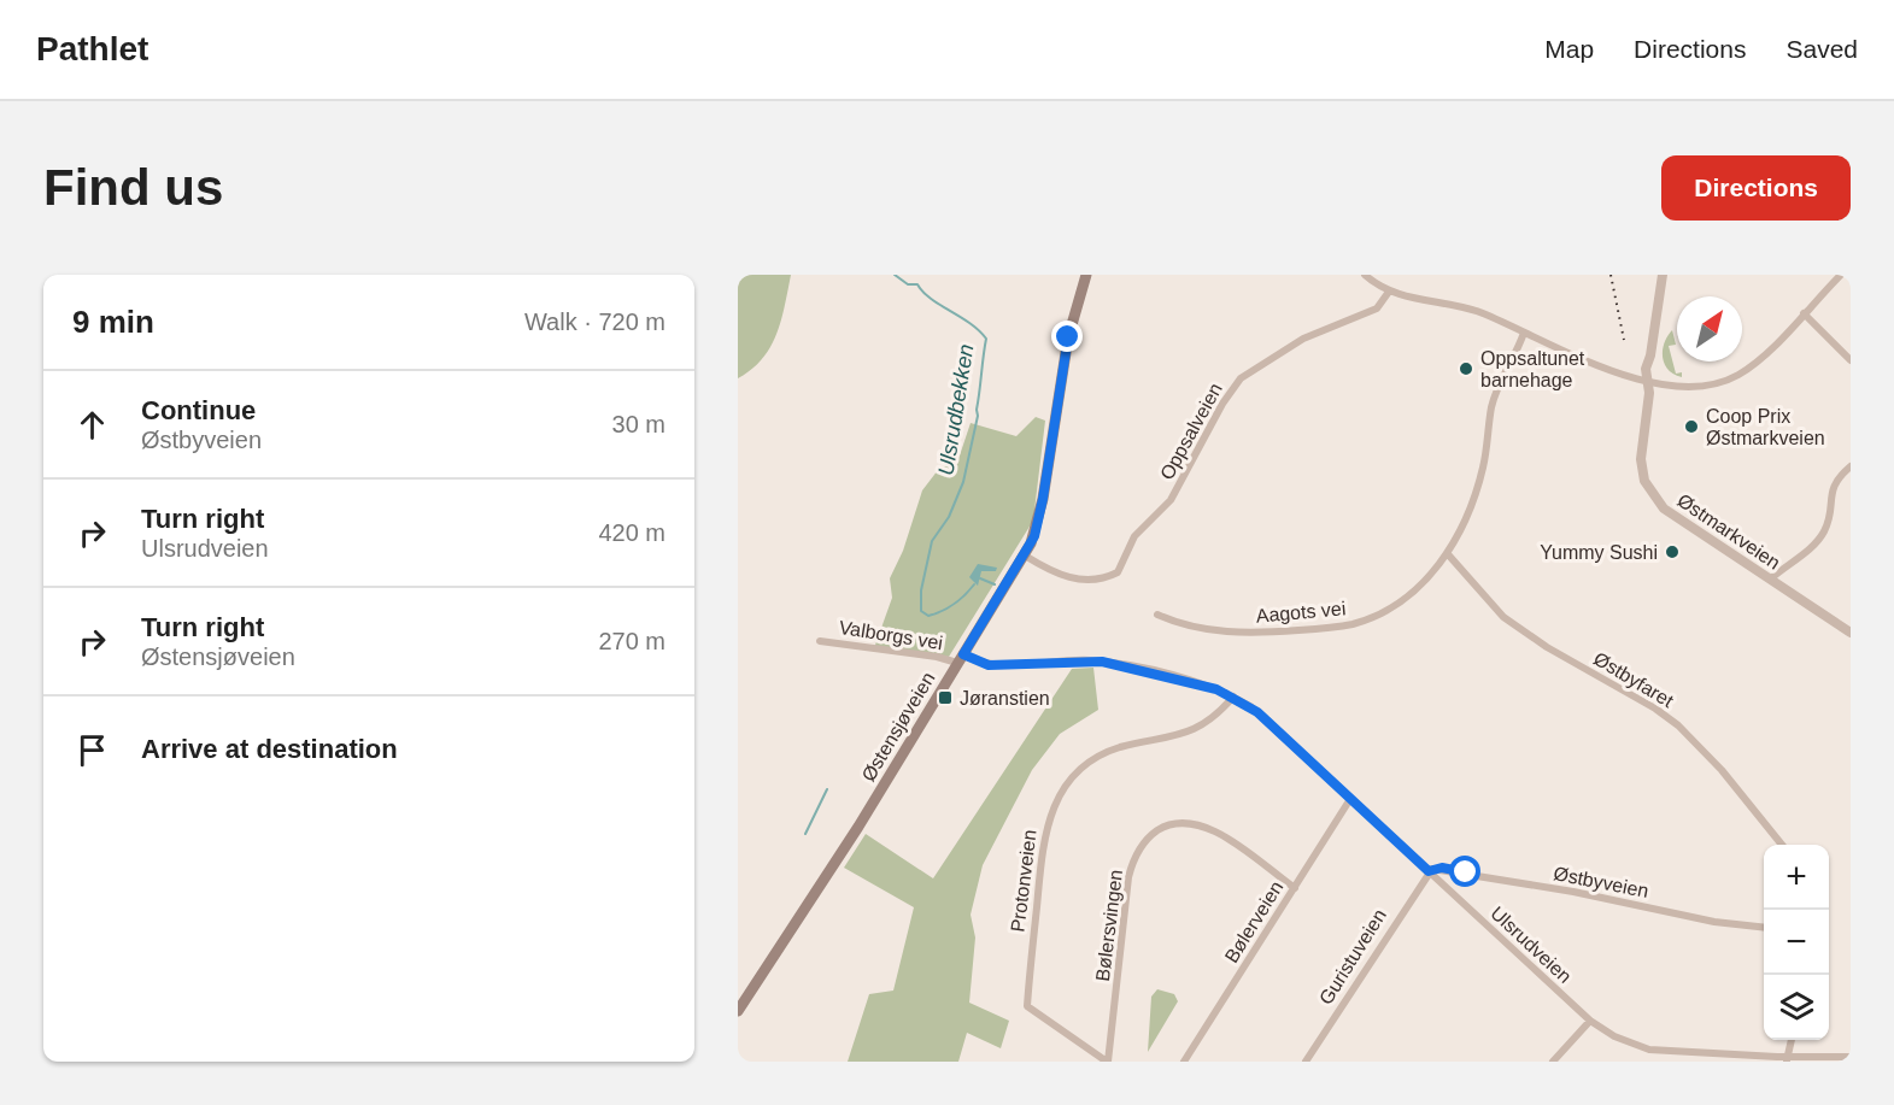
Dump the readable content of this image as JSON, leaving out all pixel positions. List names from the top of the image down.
{
  "streets": {
    "main road": ["Østensjøveien"],
    "street": [
      "Oppsalveien",
      "Østmarkveien",
      "Aagots vei",
      "Valborgs vei",
      "Østbyfaret",
      "Protonveien",
      "Østbyveien",
      "Bølerveien",
      "Bølersvingen",
      "Ulsrudveien",
      "Guristuveien"
    ]
  },
  "crossings": [
    ["Oppsalveien", "Østensjøveien"],
    ["Aagots vei", "Østbyfaret"],
    ["Valborgs vei", "Østensjøveien"],
    ["Valborgs vei", "Ulsrudveien"],
    ["Østensjøveien", "Ulsrudveien"],
    ["Protonveien", "Bølersvingen"],
    ["Protonveien", "Ulsrudveien"],
    ["Østbyveien", "Ulsrudveien"],
    ["Østbyveien", "Guristuveien"],
    ["Bølerveien", "Bølersvingen"],
    ["Bølerveien", "Ulsrudveien"],
    ["Ulsrudveien", "Guristuveien"]
  ],
  "water": ["Ulsrudbekken"],
  "places": {
    "other": ["Oppsaltunet barnehage", "Coop Prix Østmarkveien", "Yummy Sushi"],
    "transit": ["Jøranstien"]
  },
  "north": "top right",
  "page": {
    "header": "Pathlet",
    "nav": ["Map", "Directions", "Saved"],
    "buttons": "Directions",
    "title": "Find us",
    "heading": ["9 min", "Walk · 720 m"],
    "list": [
      ["Continue", "Østbyveien", "30 m"],
      ["Turn right", "Ulsrudveien", "420 m"],
      ["Turn right", "Østensjøveien", "270 m"],
      "Arrive at destination"
    ],
    "map_buttons": ["+", "−"]
  }
}
